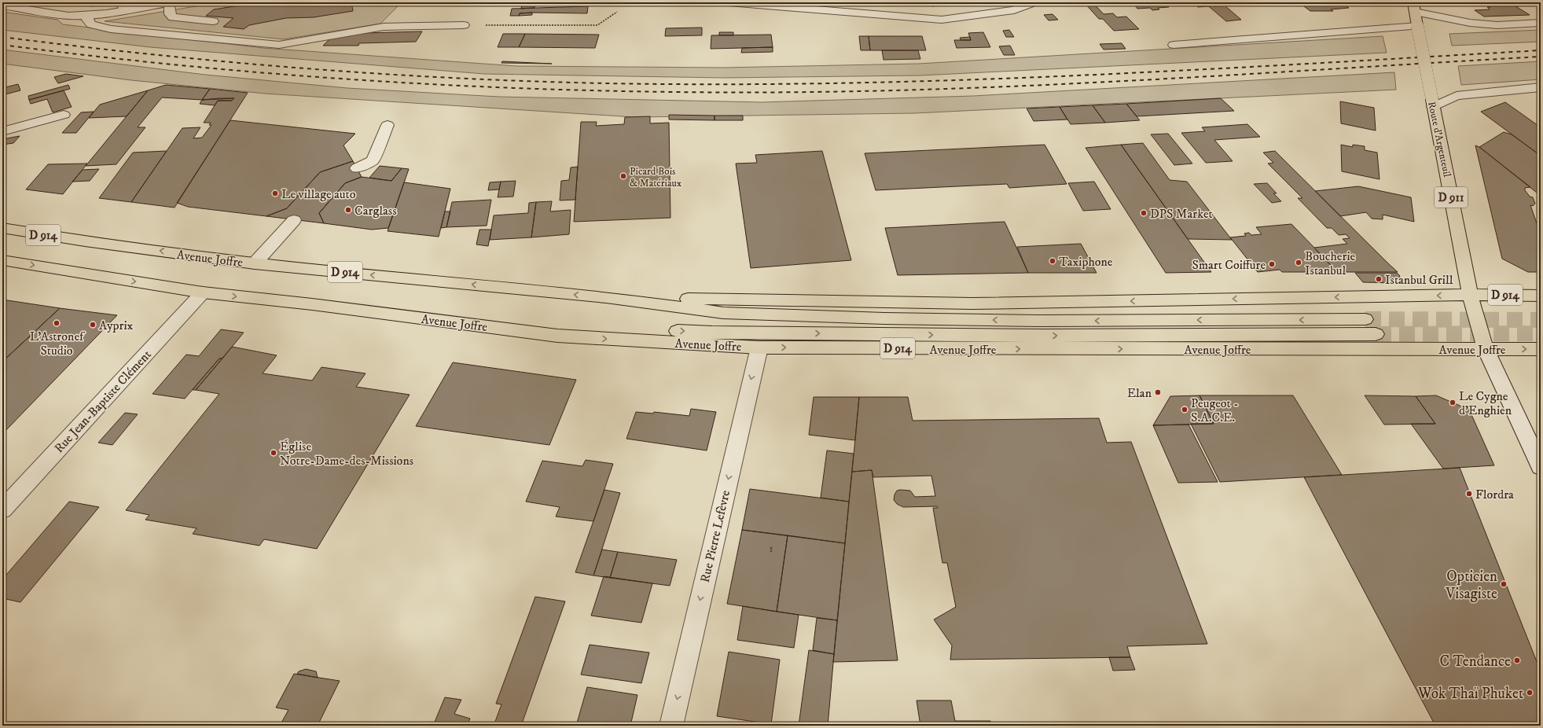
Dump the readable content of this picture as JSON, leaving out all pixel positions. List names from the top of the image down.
{
  "streets": {
    "main road": [
      "Route d'Argenteuil",
      "D 911",
      "D 914",
      "Avenue Joffre"
    ],
    "street": ["Rue Jean-Baptiste Clément", "Rue Pierre Lefèvre"]
  },
  "crossings": [
    ["Route d'Argenteuil", "D 911"],
    ["Route d'Argenteuil", "Avenue Joffre"],
    ["D 911", "Avenue Joffre"],
    ["Avenue Joffre", "Rue Jean-Baptiste Clément"],
    ["Avenue Joffre", "Rue Pierre Lefèvre"]
  ],
  "one_way": ["Rue Pierre Lefèvre"],
  "places": [
    "Picard Bois & Matériaux",
    "Le village auto",
    "Carglass",
    "DPS Market",
    "Taxiphone",
    "Boucherie Istanbul",
    "Smart Coiffure",
    "Istanbul Grill",
    "L'Astronef Studio",
    "Ayprix",
    "Elan",
    "Le Cygne d'Enghien",
    "Peugeot - S.A.C.E.",
    "Église Notre-Dame-des-Missions",
    "Flordra",
    "Opticien Visagiste",
    "C Tendance",
    "Wok Thaï Phuket"
  ],
  "house_numbers": ["1"]
}
